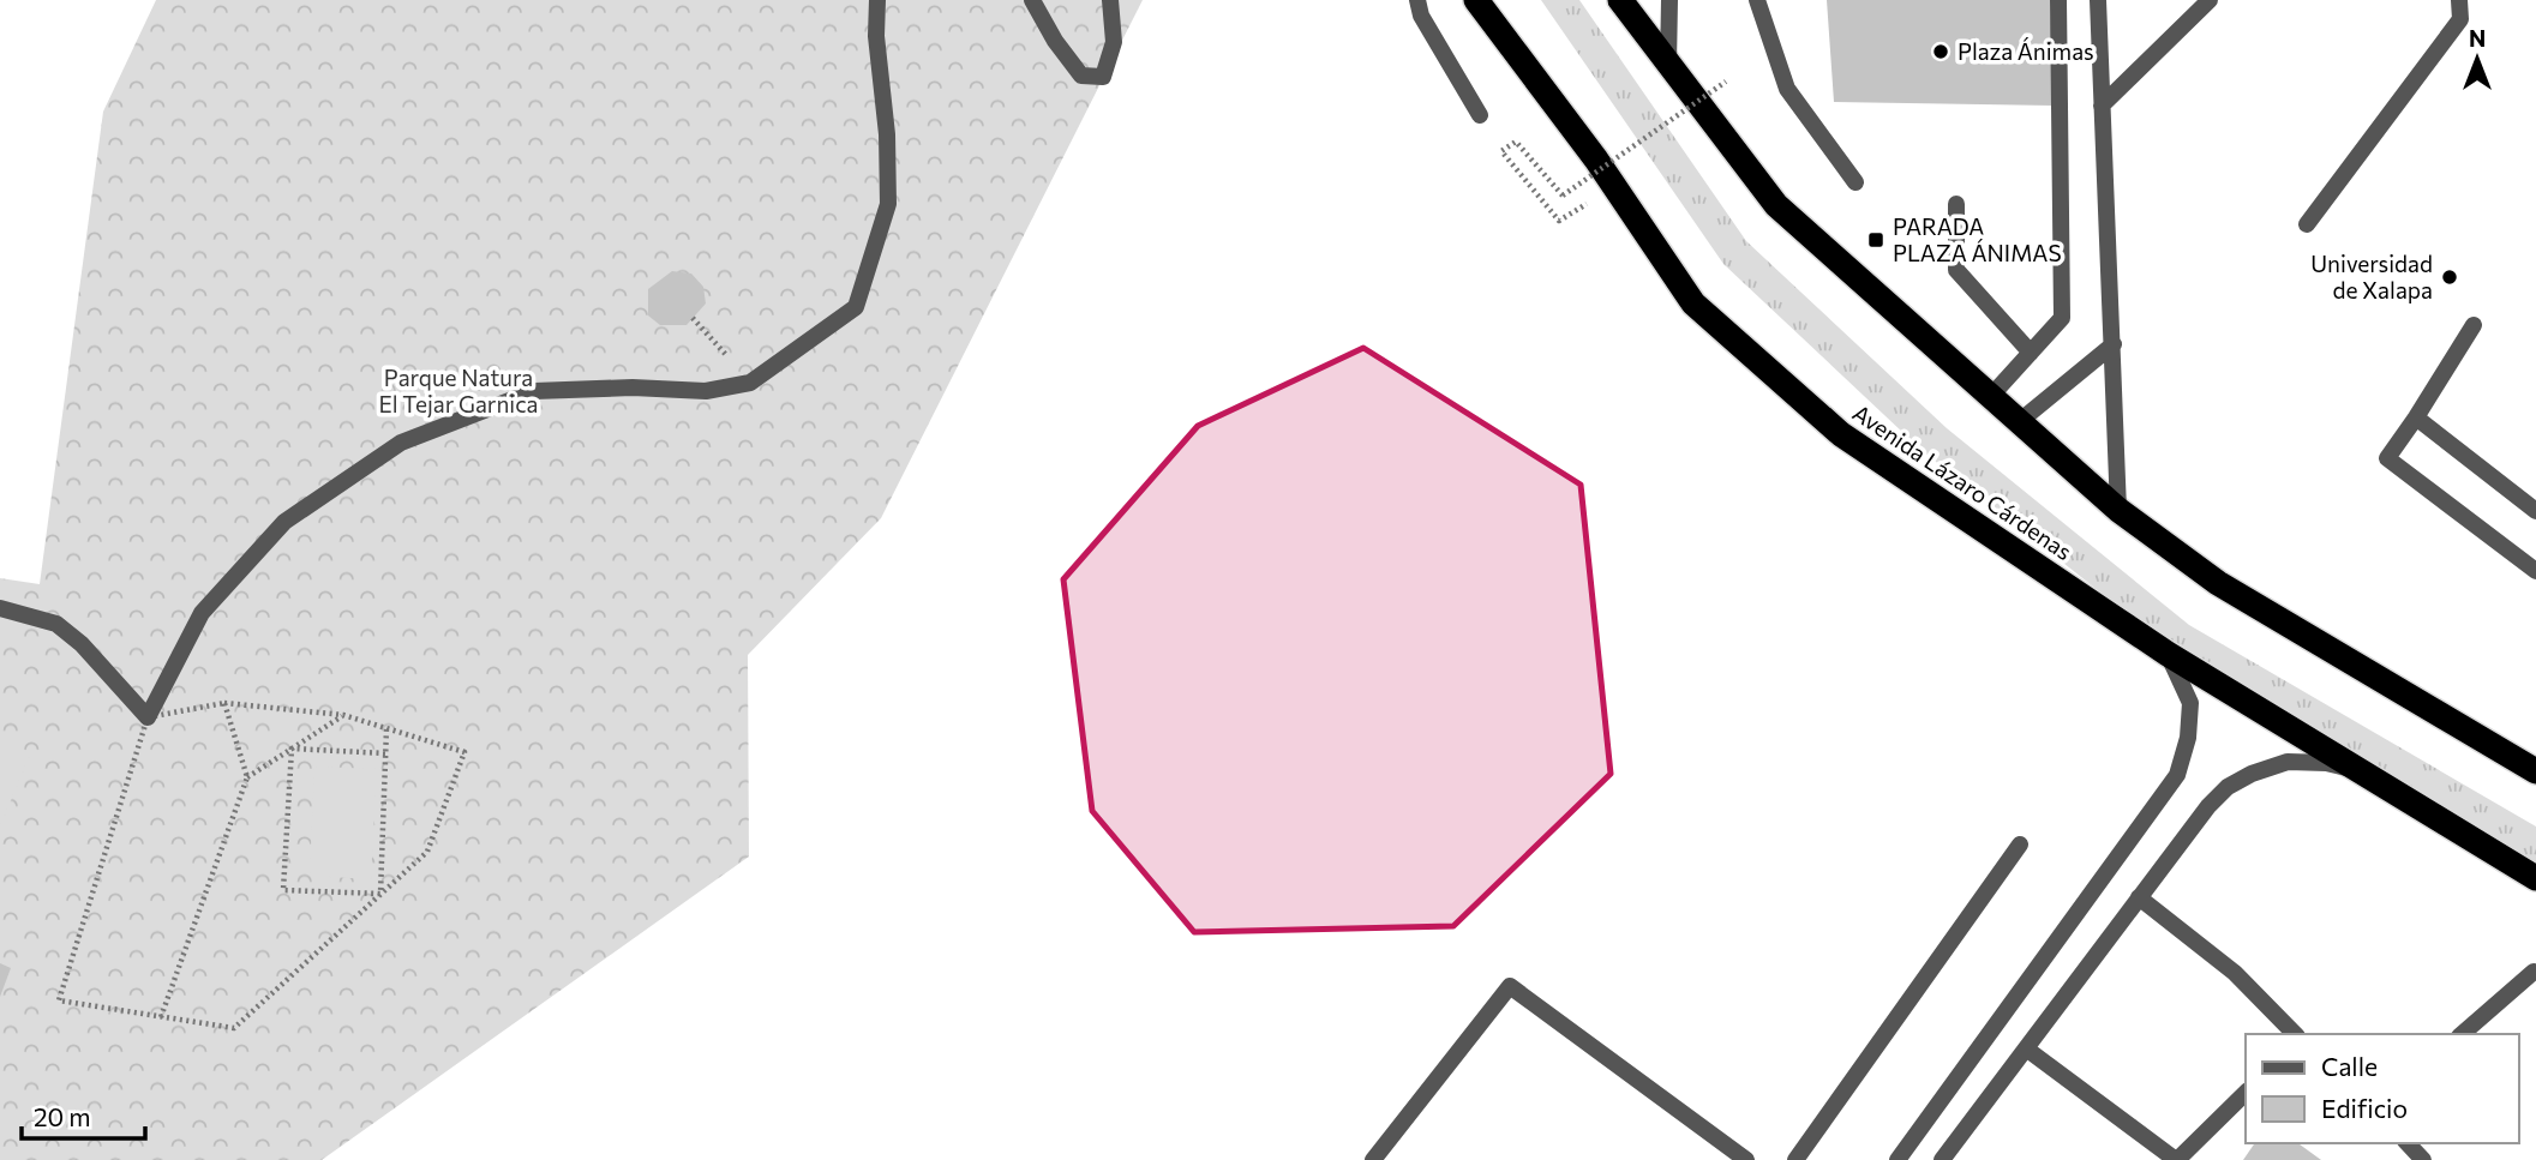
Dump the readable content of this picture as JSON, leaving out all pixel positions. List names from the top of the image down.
{
  "streets": {
    "highway": ["Avenida Lázaro Cárdenas"]
  },
  "parks": ["Parque Natura El Tejar Garnica"],
  "places": {
    "other": ["Plaza Ánimas", "Universidad de Xalapa"],
    "transit": ["PARADA PLAZA ÁNIMAS"]
  },
  "legend": ["Calle", "Edificio"],
  "scale_bar": "20 m",
  "north": "top"
}
